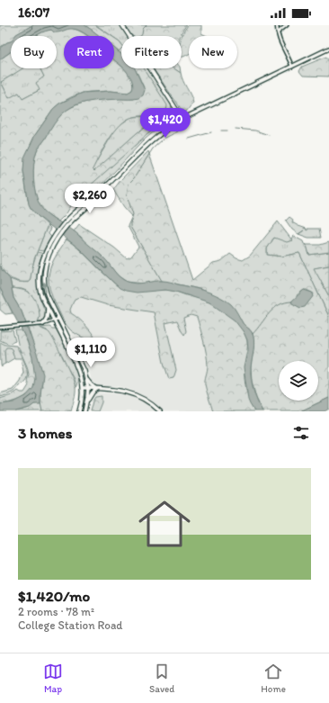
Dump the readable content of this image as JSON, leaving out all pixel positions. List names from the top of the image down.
{
  "page": {
    "status": "16:07",
    "chip": [
      "Buy",
      "Rent",
      "Filters",
      "New"
    ],
    "price": ["$1,420", "$2,260", "$1,110"],
    "heading": "3 homes",
    "list": [
      {
        "name": "$1,420/mo",
        "note": "2 rooms · 78 m² · College Station Road"
      }
    ],
    "tabs": ["Map", "Saved", "Home"]
  }
}
